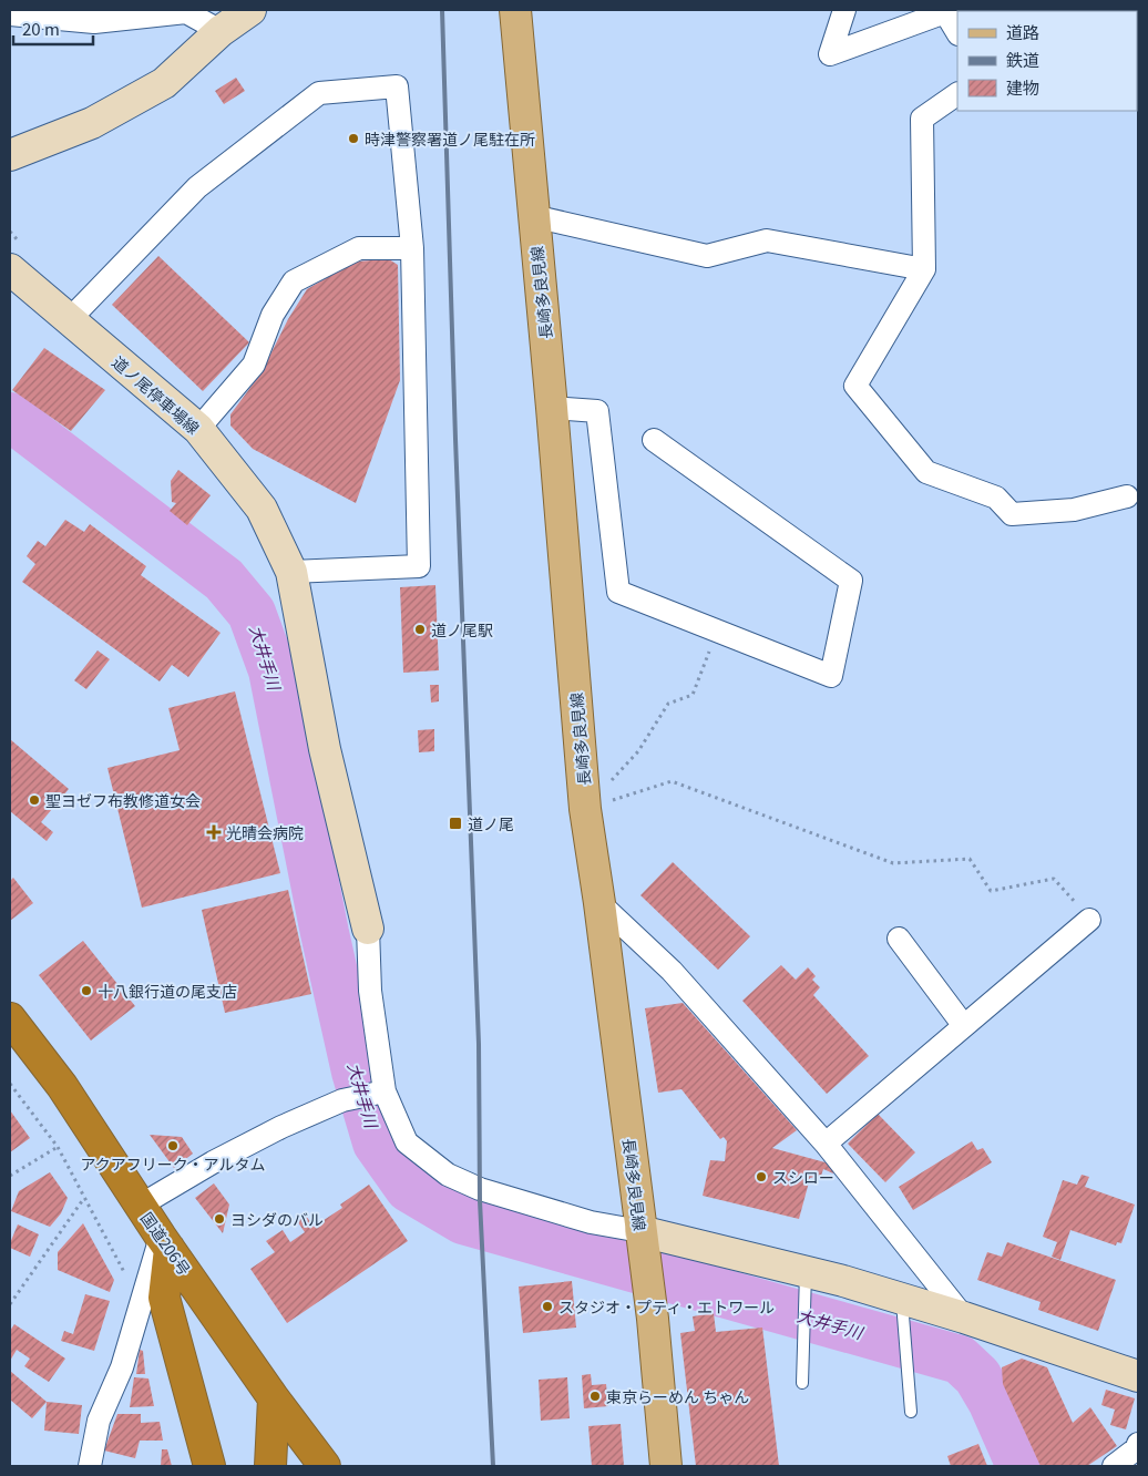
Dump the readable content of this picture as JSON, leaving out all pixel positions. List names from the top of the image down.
{
  "streets": {
    "highway": ["国道206号"],
    "main road": ["長崎多良見線"],
    "street": ["道ノ尾停車場線"]
  },
  "water": ["大井手川"],
  "places": {
    "other": [
      "時津警察署道ノ尾駐在所",
      "道ノ尾駅",
      "聖ヨゼフ布教修道女会",
      "十八銀行道の尾支店",
      "アクアフリーク・アルタム",
      "スシロー",
      "ヨシダのバル",
      "スタジオ・プティ・エトワール",
      "東京らーめん ちゃん"
    ],
    "transit": ["道ノ尾"],
    "health": ["光晴会病院"]
  },
  "legend": ["道路", "鉄道", "建物"],
  "scale_bar": "20 m"
}
